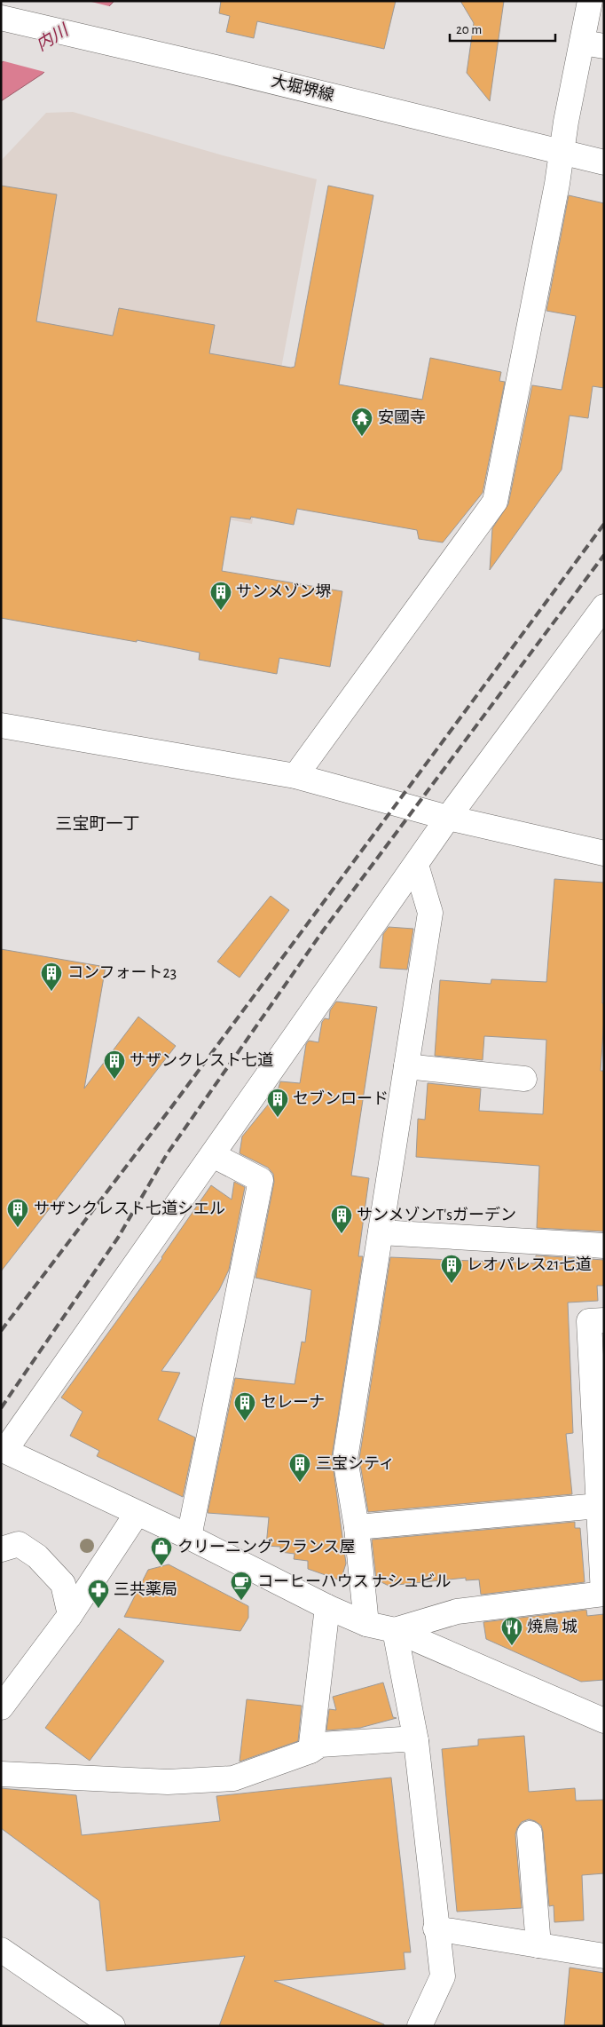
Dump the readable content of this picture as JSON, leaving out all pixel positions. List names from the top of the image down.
{
  "streets": {
    "street": ["大堀堺線"]
  },
  "districts": ["三宝町一丁"],
  "water": ["内川"],
  "places": {
    "temple": ["安國寺"],
    "building": [
      "サンメゾン堺",
      "コンフォート23",
      "サザンクレスト七道",
      "セブンロード",
      "サザンクレスト七道シエル",
      "サンメゾンT'sガーデン",
      "レオパレス21七道",
      "セレーナ",
      "三宝シティ"
    ],
    "shop": ["クリーニング フランス屋"],
    "cafe": ["コーヒーハウス ナシュビル"],
    "pharmacy": ["三共薬局"],
    "restaurant": ["焼鳥 城"]
  },
  "scale_bar": "20 m"
}
